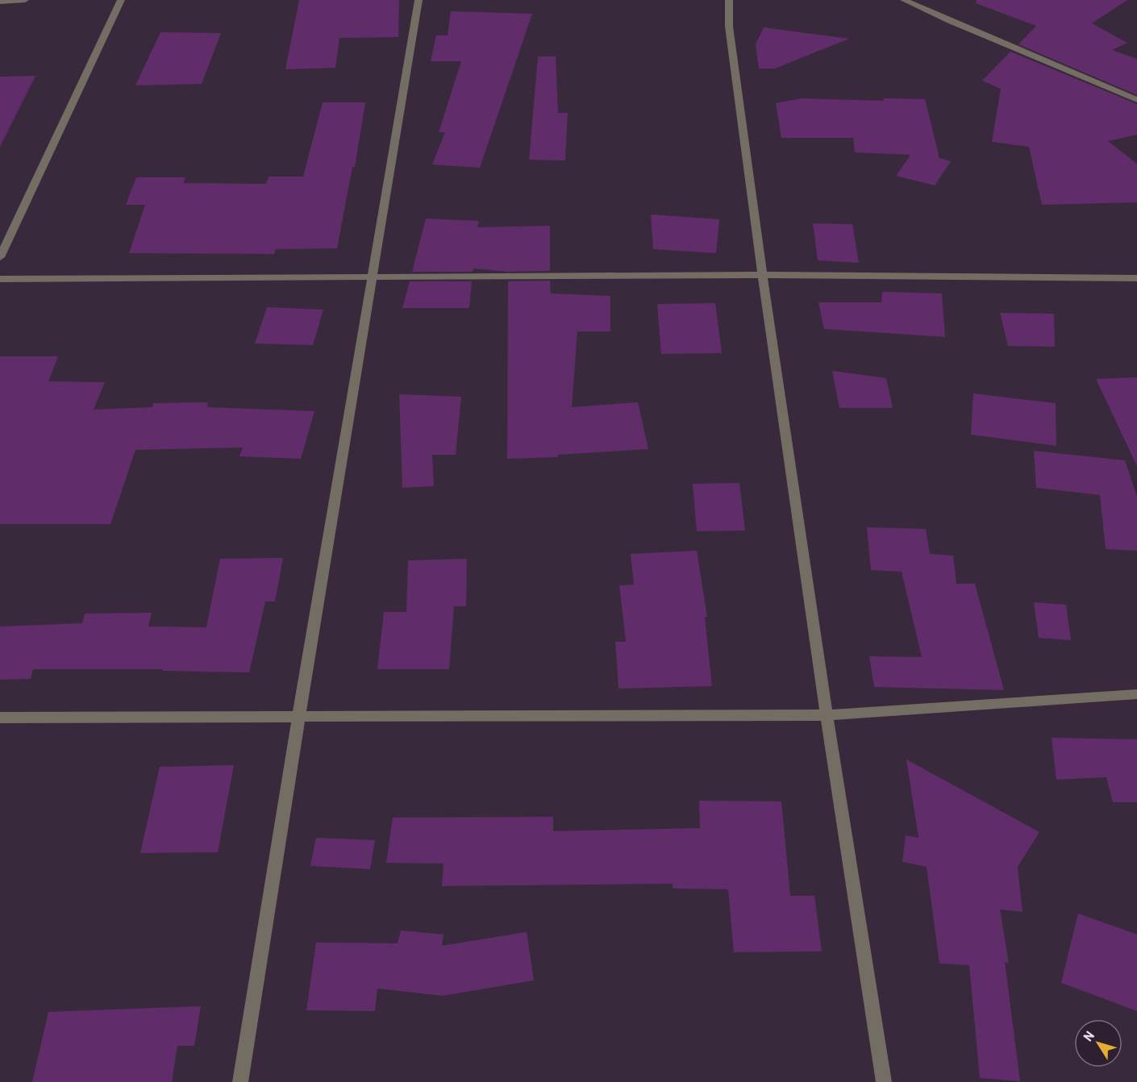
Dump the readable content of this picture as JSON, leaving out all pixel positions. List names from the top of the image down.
{
  "north": "top left"
}
